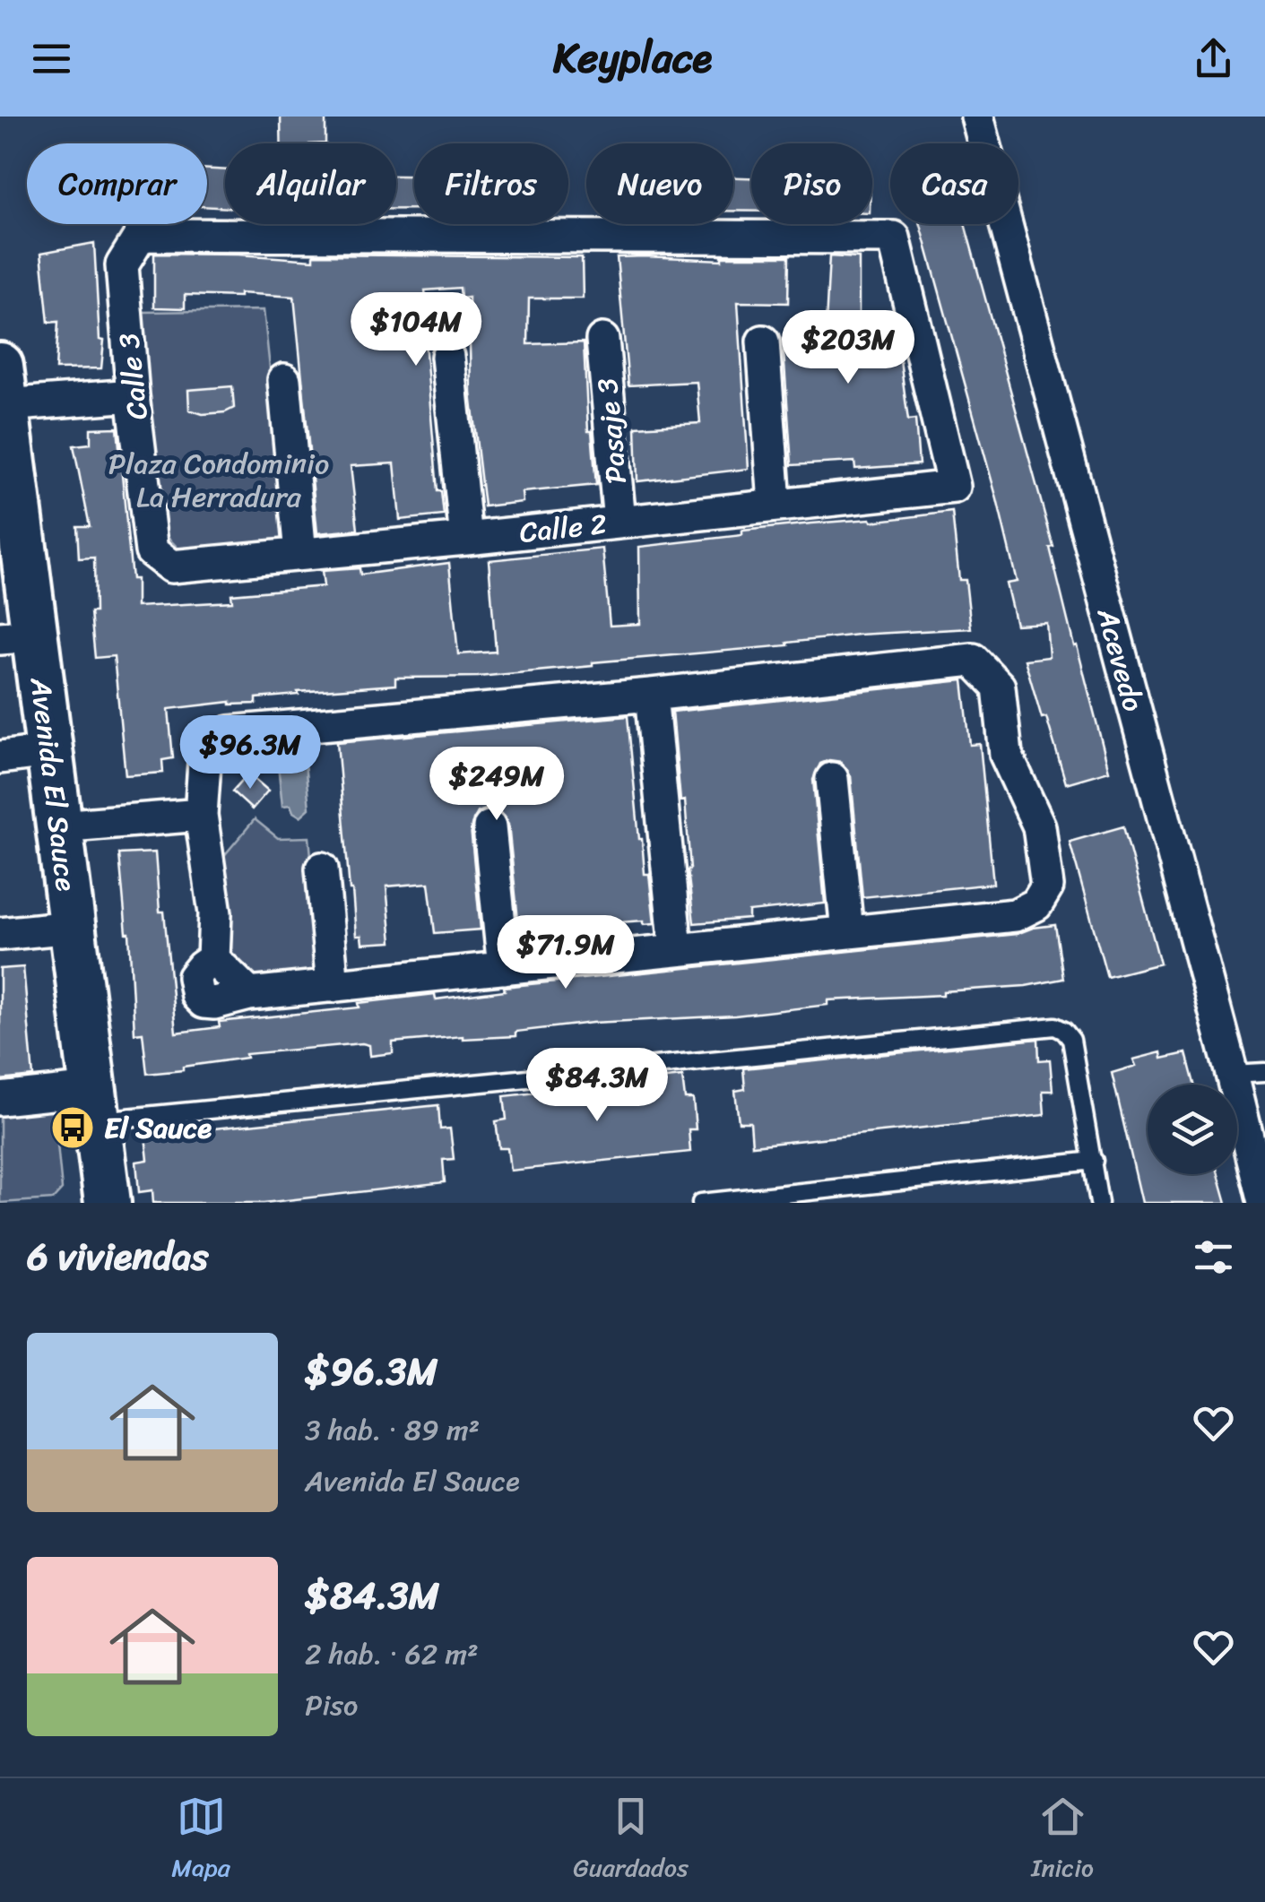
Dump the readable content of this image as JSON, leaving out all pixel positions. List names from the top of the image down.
{
  "streets": {
    "main road": ["Avenida El Sauce"],
    "street": [
      "Calle 3",
      "Pasaje 3",
      "Calle 2",
      "Acevedo"
    ]
  },
  "crossings": [
    ["Calle 3", "Calle 2"],
    ["Pasaje 3", "Calle 2"]
  ],
  "parks": ["Plaza Condominio La Herradura"],
  "places": {
    "bus stop": ["El Sauce"]
  },
  "page": {
    "header": "Keyplace",
    "chip": [
      "Comprar",
      "Alquilar",
      "Filtros",
      "Nuevo",
      "Piso",
      "Casa"
    ],
    "price": [
      "$104M",
      "$203M",
      "$96.3M",
      "$249M",
      "$71.9M",
      "$84.3M"
    ],
    "heading": "6 viviendas",
    "list": [
      {
        "name": "$96.3M",
        "note": "3 hab. · 89 m² · Avenida El Sauce"
      },
      {
        "name": "$84.3M",
        "note": "2 hab. · 62 m² · Piso"
      }
    ],
    "tabs": ["Mapa", "Guardados", "Inicio"]
  }
}
